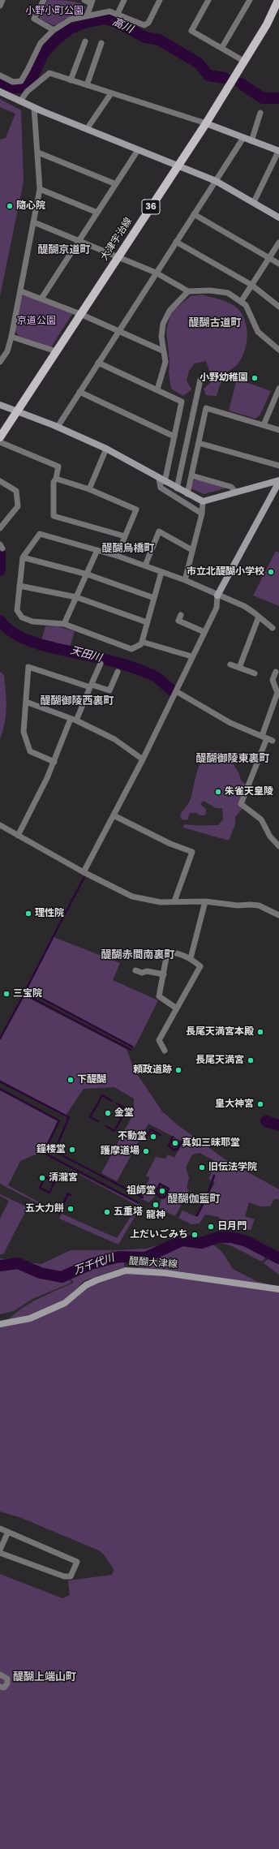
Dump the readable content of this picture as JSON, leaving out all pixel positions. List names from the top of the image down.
{
  "streets": {
    "main road": ["36", "大津宇治線"],
    "street": ["醍醐大津線"]
  },
  "districts": [
    "醍醐京道町",
    "醍醐古道町",
    "醍醐烏橋町",
    "醍醐御陵西裏町",
    "醍醐御陵東裏町",
    "醍醐赤間南裏町",
    "醍醐伽藍町",
    "醍醐上端山町"
  ],
  "water": ["高川", "天田川", "万千代川"],
  "parks": ["小野小町公園", "京道公園"],
  "places": [
    "隨心院",
    "小野幼稚園",
    "市立北醍醐小学校",
    "朱雀天皇陵",
    "理性院",
    "三宝院",
    "長尾天満宮本殿",
    "長尾天満宮",
    "頼政道跡",
    "下醍醐",
    "皇大神宮",
    "金堂",
    "不動堂",
    "真如三昧耶堂",
    "鐘楼堂",
    "護摩道場",
    "旧伝法学院",
    "清瀧宮",
    "祖師堂",
    "龍神",
    "五大力餅",
    "五重塔",
    "日月門",
    "上だいごみち"
  ]
}
